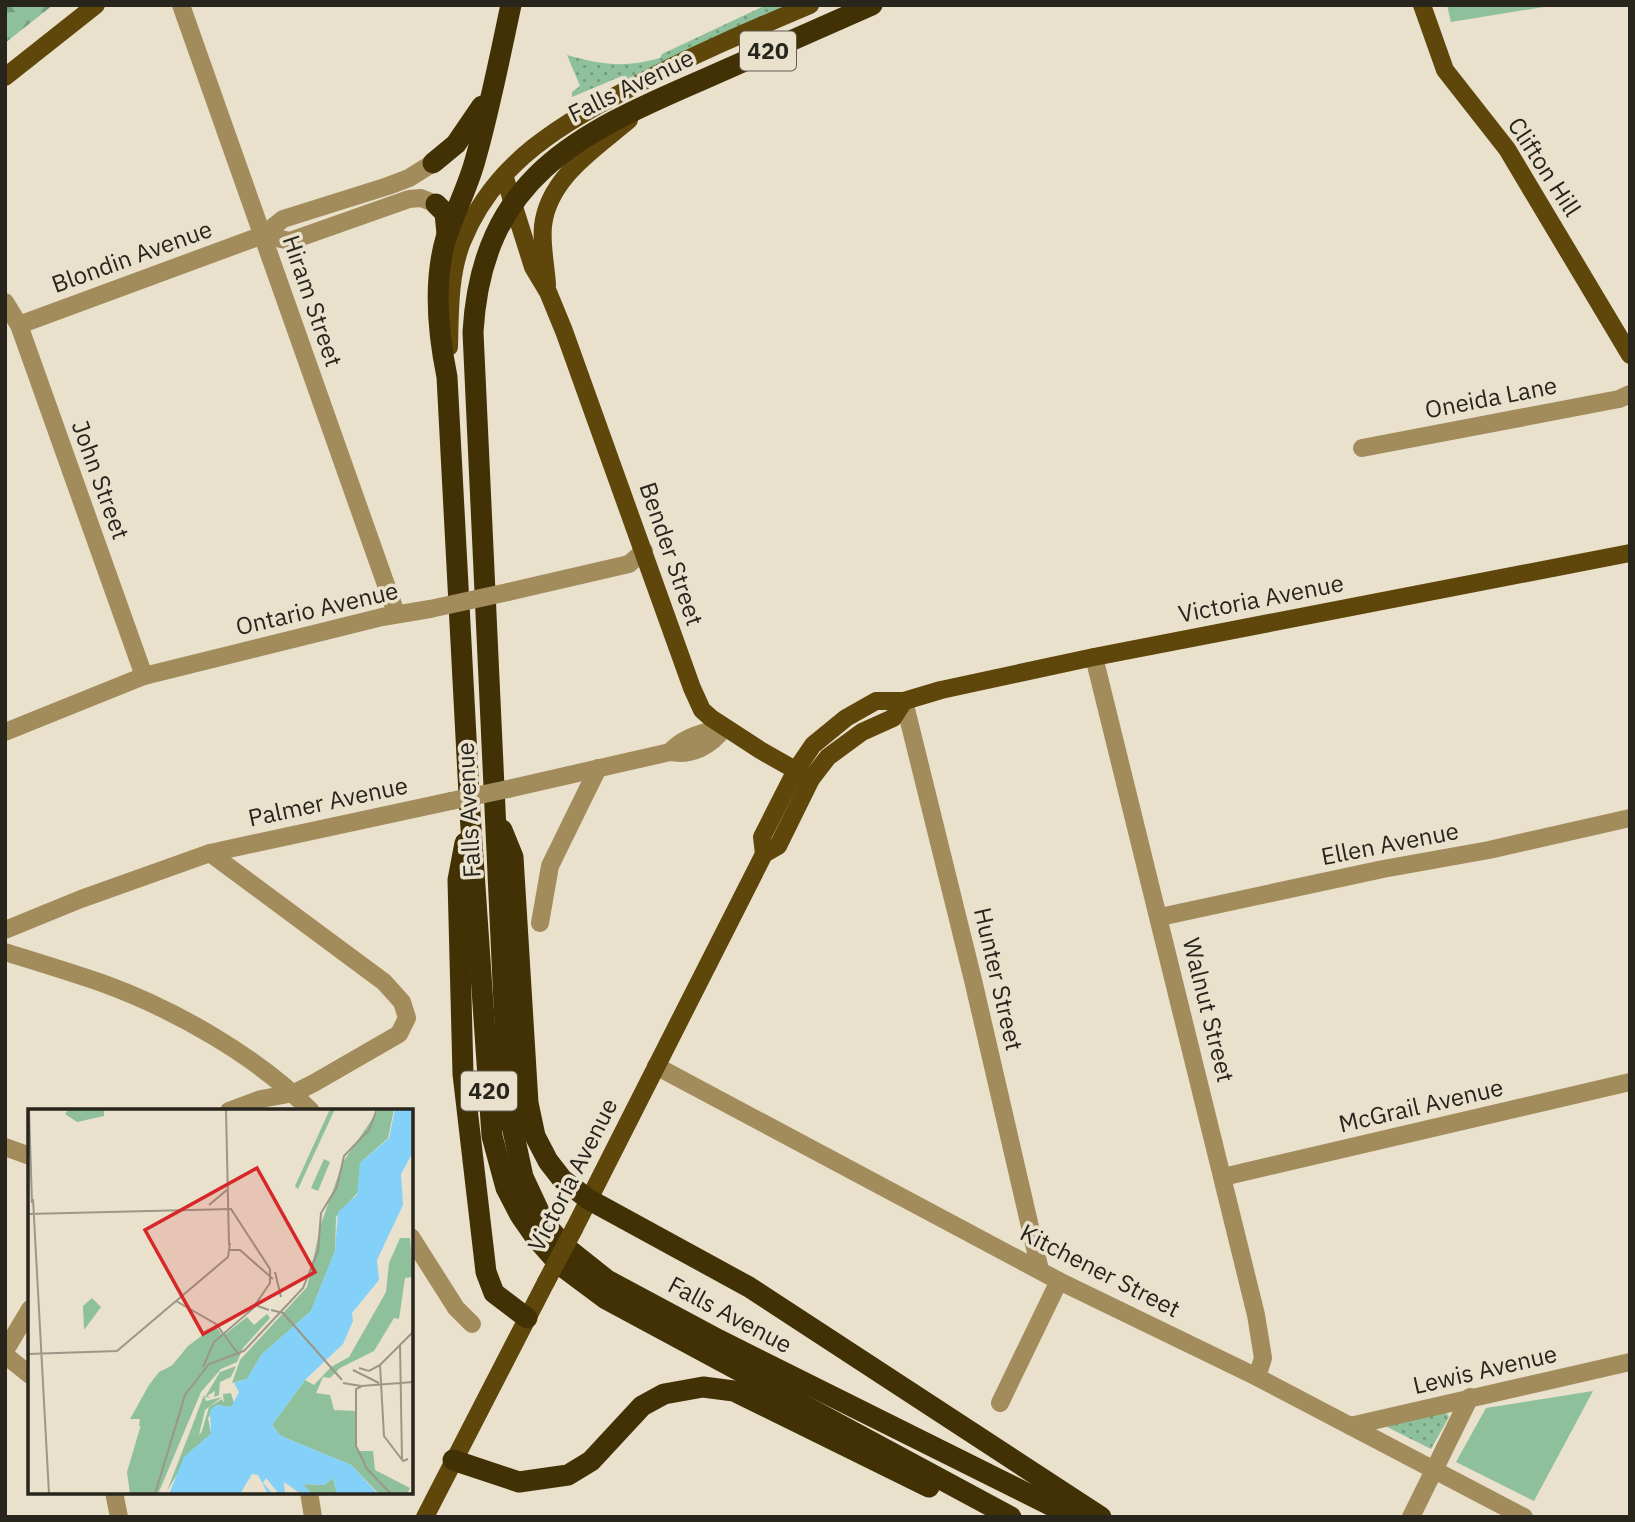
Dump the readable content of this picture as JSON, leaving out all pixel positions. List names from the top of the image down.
{
  "streets": {
    "highway": ["420", "Falls Avenue"],
    "main road": ["Clifton Hill", "Bender Street", "Victoria Avenue"],
    "street": [
      "Blondin Avenue",
      "Hiram Street",
      "Oneida Lane",
      "John Street",
      "Ontario Avenue",
      "Palmer Avenue",
      "Ellen Avenue",
      "Hunter Street",
      "Walnut Street",
      "McGrail Avenue",
      "Kitchener Street",
      "Lewis Avenue"
    ]
  },
  "crossings": [
    ["Falls Avenue", "Bender Street"],
    ["Blondin Avenue", "Hiram Street"],
    ["Blondin Avenue", "John Street"],
    ["Hiram Street", "Ontario Avenue"],
    ["John Street", "Ontario Avenue"],
    ["Bender Street", "Victoria Avenue"],
    ["Bender Street", "Ontario Avenue"],
    ["Bender Street", "Palmer Avenue"],
    ["Victoria Avenue", "Hunter Street"],
    ["Victoria Avenue", "Walnut Street"],
    ["Victoria Avenue", "Kitchener Street"],
    ["Ellen Avenue", "Walnut Street"],
    ["Hunter Street", "Kitchener Street"],
    ["Walnut Street", "McGrail Avenue"],
    ["Walnut Street", "Kitchener Street"],
    ["Kitchener Street", "Lewis Avenue"]
  ]
}
